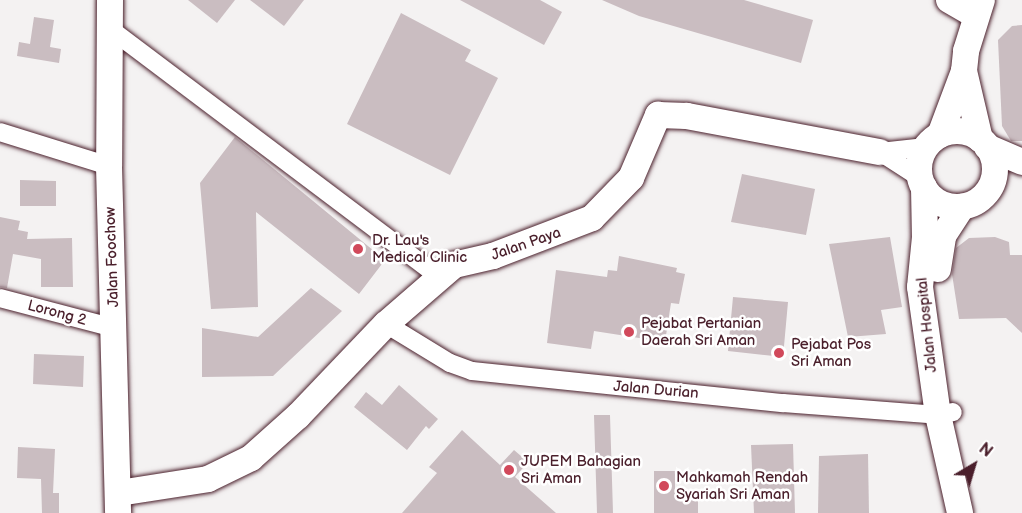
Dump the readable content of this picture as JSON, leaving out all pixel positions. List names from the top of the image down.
{
  "streets": {
    "main road": ["Jalan Paya", "Jalan Foochow", "Jalan Hospital"],
    "street": ["Lorong 2", "Jalan Durian"]
  },
  "crossings": [
    ["Jalan Paya", "Jalan Foochow"],
    ["Jalan Paya", "Jalan Durian"],
    ["Jalan Foochow", "Lorong 2"],
    ["Jalan Hospital", "Jalan Durian"]
  ],
  "places": [
    "Dr. Lau's Medical Clinic",
    "Pejabat Pertanian Daerah Sri Aman",
    "Pejabat Pos Sri Aman",
    "JUPEM Bahagian Sri Aman",
    "Mahkamah Rendah Syariah Sri Aman"
  ],
  "north": "top right"
}
